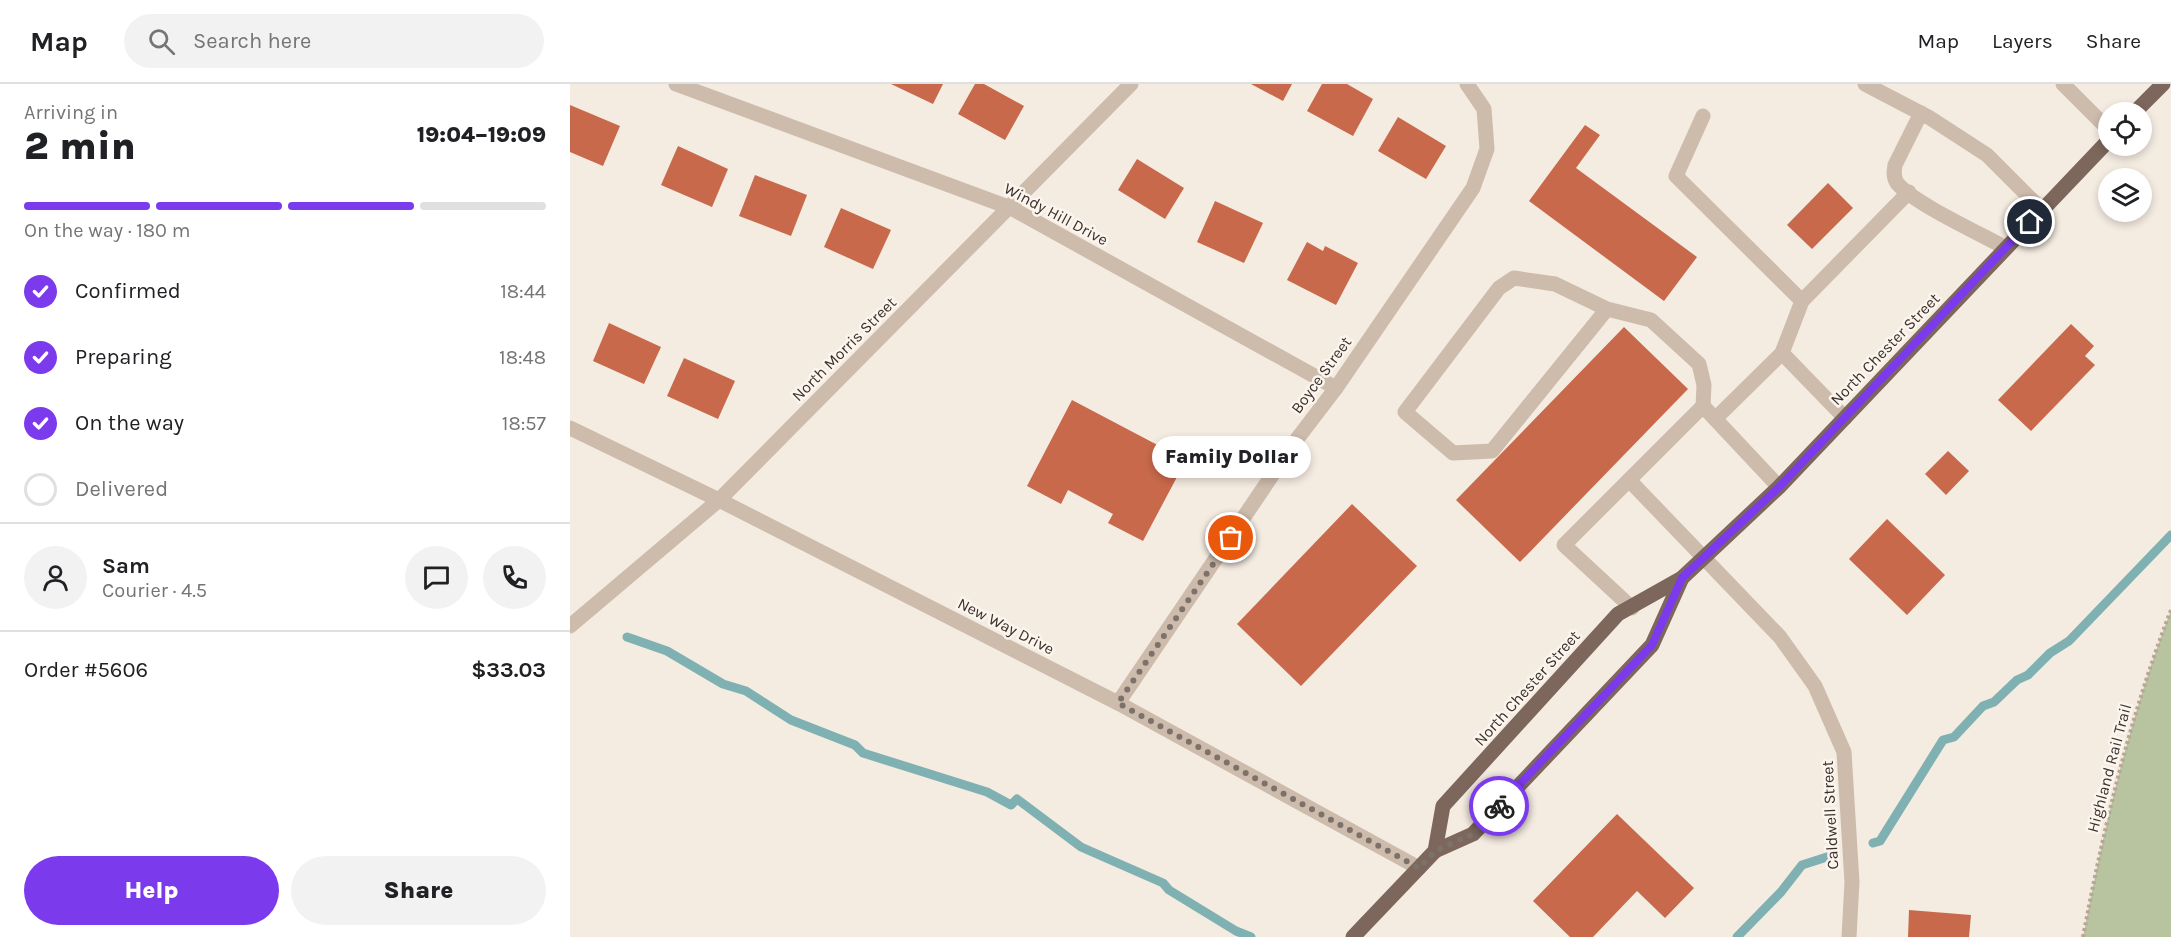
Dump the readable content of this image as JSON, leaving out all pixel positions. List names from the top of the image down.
{
  "streets": {
    "main road": ["North Chester Street"],
    "street": [
      "Windy Hill Drive",
      "North Morris Street",
      "Boyce Street",
      "New Way Drive",
      "Caldwell Street"
    ],
    "path": ["Highland Rail Trail"]
  },
  "crossings": [
    ["Windy Hill Drive", "North Morris Street"],
    ["Windy Hill Drive", "Boyce Street"],
    ["North Morris Street", "New Way Drive"],
    ["North Chester Street", "New Way Drive"],
    ["North Chester Street", "Caldwell Street"],
    ["Boyce Street", "New Way Drive"]
  ],
  "places": ["Family Dollar"],
  "page": {
    "header": "Map",
    "search": "Search here",
    "nav": ["Map", "Layers", "Share"],
    "heading": ["2 min", "Arriving in", "19:04–19:09"],
    "panel": [
      "Sam",
      "Courier · 4.5",
      "Order #5606",
      "$33.03"
    ],
    "bar": "On the way · 180 m",
    "list": [
      ["Confirmed", "18:44"],
      ["Preparing", "18:48"],
      ["On the way", "18:57"],
      "Delivered"
    ],
    "bubble": "Family Dollar",
    "buttons": ["Help", "Share"]
  }
}
